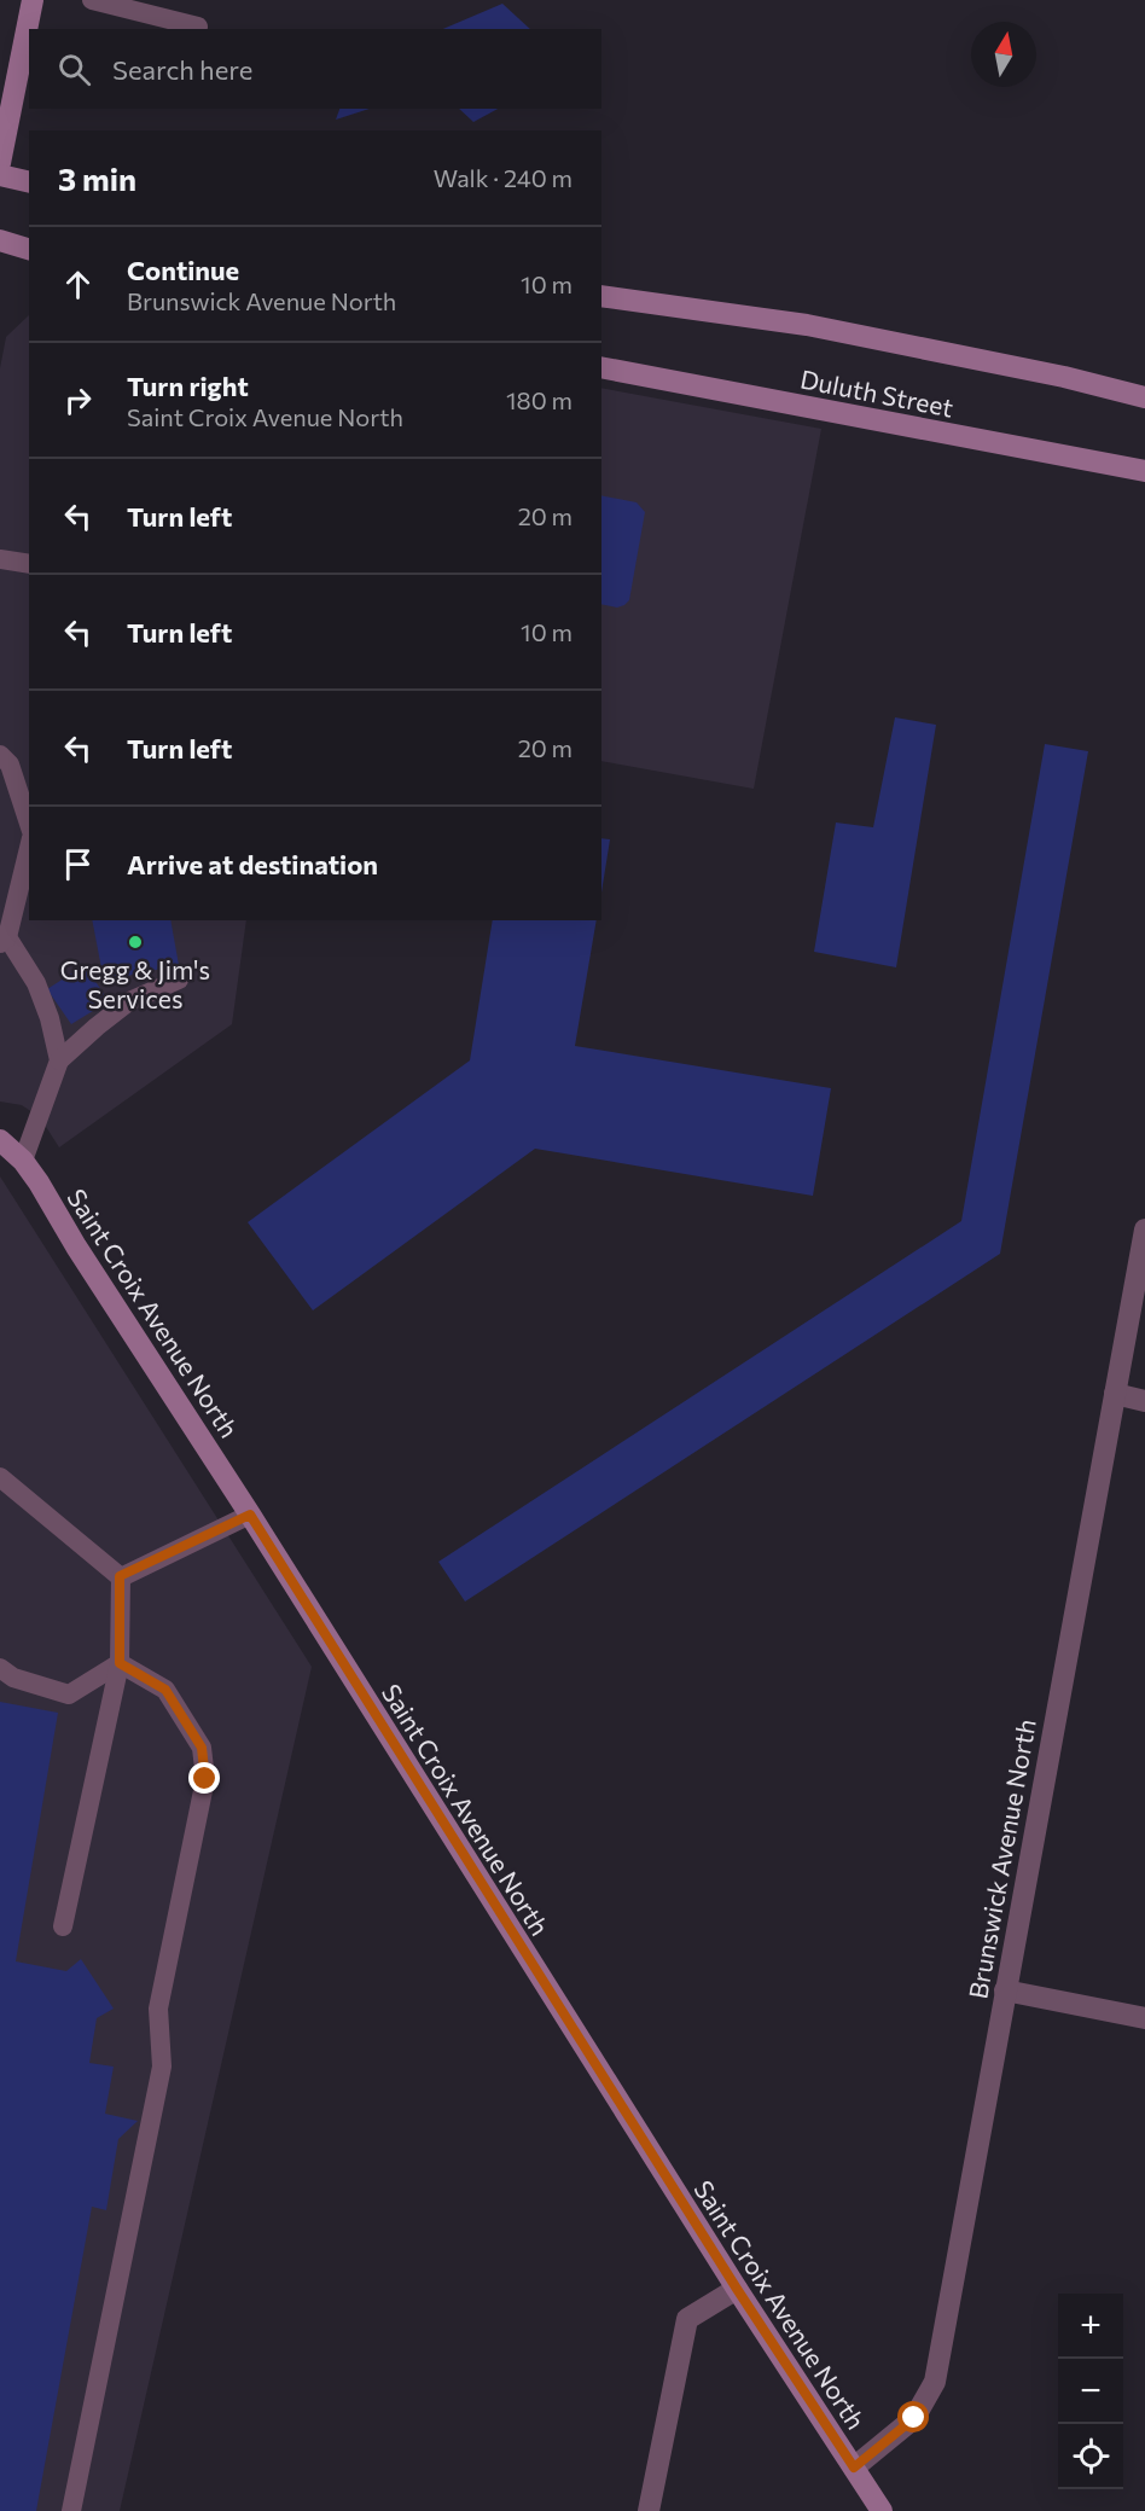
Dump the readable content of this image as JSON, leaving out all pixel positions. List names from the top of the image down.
{
  "streets": {
    "street": ["Duluth Street", "Saint Croix Avenue North", "Brunswick Avenue North"]
  },
  "crossings": [
    ["Saint Croix Avenue North", "Brunswick Avenue North"]
  ],
  "places": ["Gregg & Jim's Services"],
  "north": "top",
  "page": {
    "search": "Search here",
    "heading": ["3 min", "Walk · 240 m"],
    "list": [
      ["Continue", "Brunswick Avenue North", "10 m"],
      ["Turn right", "Saint Croix Avenue North", "180 m"],
      ["Turn left", "20 m"],
      ["Turn left", "10 m"],
      ["Turn left", "20 m"],
      "Arrive at destination"
    ],
    "map_buttons": ["+", "−"]
  }
}
